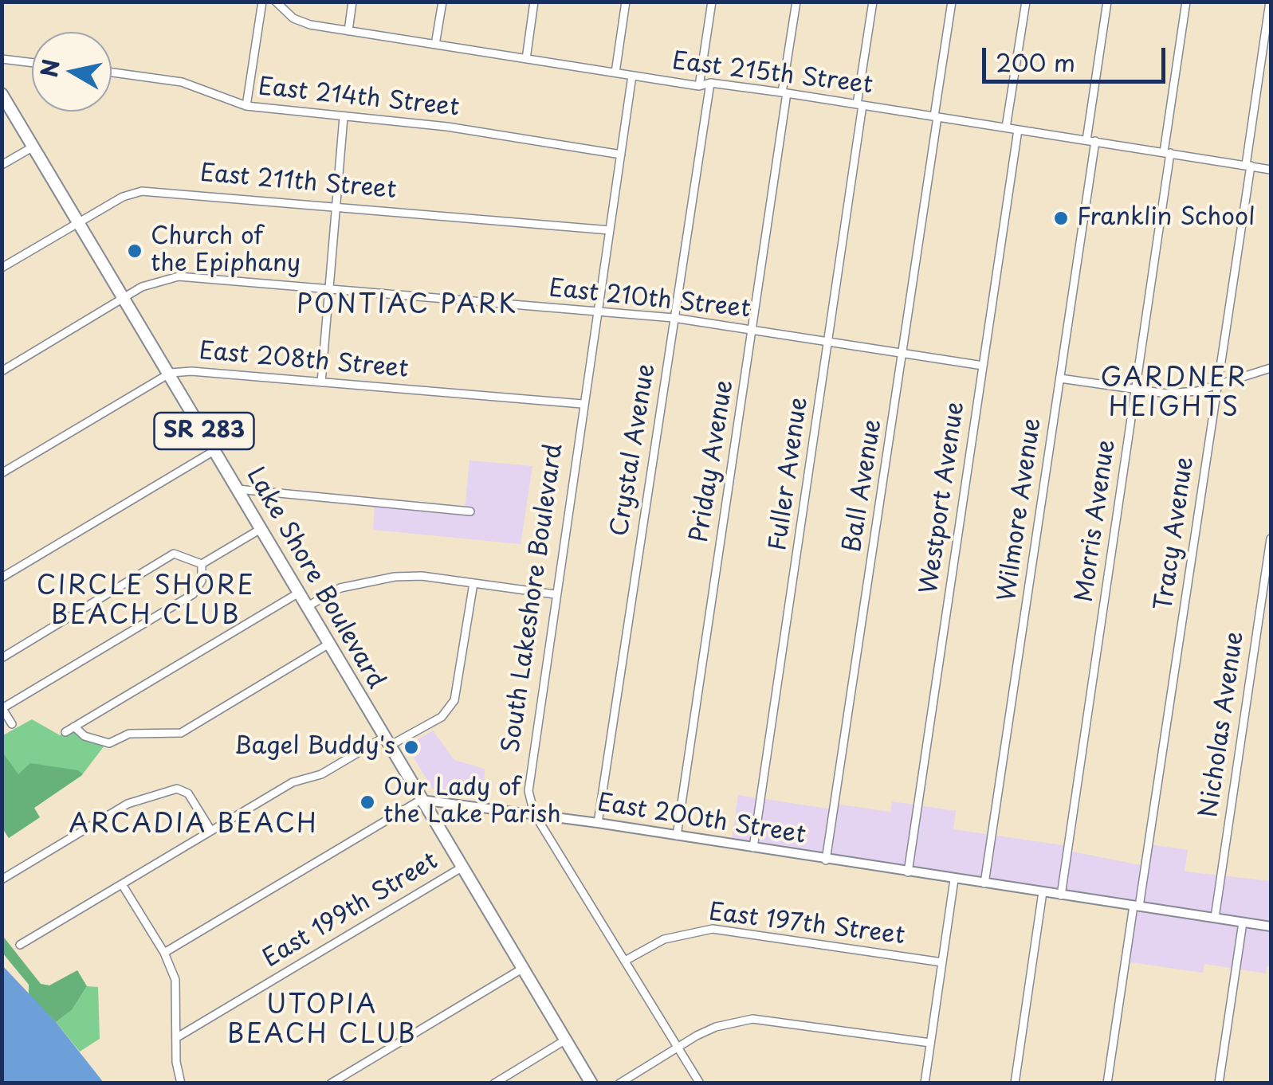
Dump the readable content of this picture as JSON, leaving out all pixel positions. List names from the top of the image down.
{
  "streets": {
    "main road": ["SR 283", "Lake Shore Boulevard"],
    "street": [
      "East 215th Street",
      "East 214th Street",
      "East 211th Street",
      "East 210th Street",
      "East 208th Street",
      "Crystal Avenue",
      "Priday Avenue",
      "Fuller Avenue",
      "Ball Avenue",
      "Westport Avenue",
      "Wilmore Avenue",
      "Morris Avenue",
      "Tracy Avenue",
      "South Lakeshore Boulevard",
      "Nicholas Avenue",
      "East 200th Street",
      "East 199th Street",
      "East 197th Street"
    ]
  },
  "crossings": [
    ["East 215th Street", "Crystal Avenue"],
    ["East 215th Street", "Priday Avenue"],
    ["East 215th Street", "Fuller Avenue"],
    ["East 215th Street", "Ball Avenue"],
    ["East 215th Street", "Westport Avenue"],
    ["East 215th Street", "Wilmore Avenue"],
    ["East 215th Street", "Morris Avenue"],
    ["East 215th Street", "Tracy Avenue"],
    ["East 215th Street", "South Lakeshore Boulevard"],
    ["East 214th Street", "South Lakeshore Boulevard"],
    ["East 211th Street", "Lake Shore Boulevard"],
    ["East 211th Street", "South Lakeshore Boulevard"],
    ["East 210th Street", "Crystal Avenue"],
    ["East 210th Street", "Priday Avenue"],
    ["East 210th Street", "Fuller Avenue"],
    ["East 210th Street", "Ball Avenue"],
    ["East 210th Street", "Westport Avenue"],
    ["East 210th Street", "Lake Shore Boulevard"],
    ["East 210th Street", "South Lakeshore Boulevard"],
    ["East 208th Street", "Lake Shore Boulevard"],
    ["East 208th Street", "South Lakeshore Boulevard"],
    ["Crystal Avenue", "East 200th Street"],
    ["Priday Avenue", "East 200th Street"],
    ["Fuller Avenue", "East 200th Street"],
    ["Ball Avenue", "East 200th Street"],
    ["Westport Avenue", "East 200th Street"],
    ["Wilmore Avenue", "East 200th Street"],
    ["Morris Avenue", "East 200th Street"],
    ["Tracy Avenue", "East 200th Street"],
    ["Lake Shore Boulevard", "East 200th Street"],
    ["Lake Shore Boulevard", "East 199th Street"],
    ["South Lakeshore Boulevard", "East 200th Street"],
    ["South Lakeshore Boulevard", "East 197th Street"],
    ["Nicholas Avenue", "East 200th Street"]
  ],
  "districts": [
    "PONTIAC PARK",
    "GARDNER HEIGHTS",
    "CIRCLE SHORE BEACH CLUB",
    "ARCADIA BEACH",
    "UTOPIA BEACH CLUB"
  ],
  "places": [
    "Franklin School",
    "Church of the Epiphany",
    "Bagel Buddy's",
    "Our Lady of the Lake Parish"
  ],
  "scale_bar": "200 m",
  "north": "left"
}
